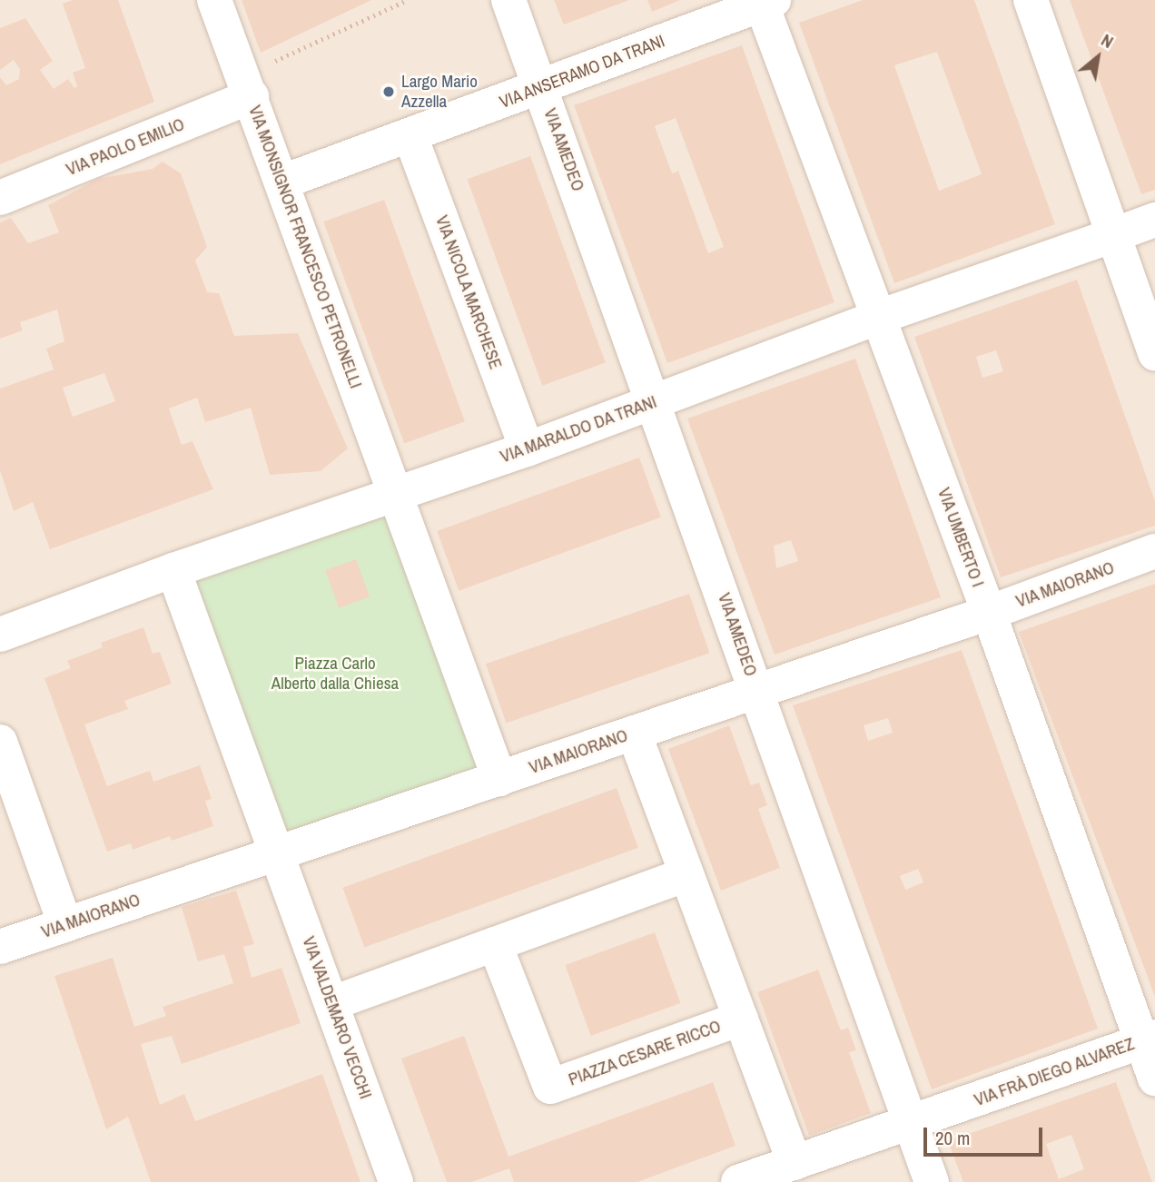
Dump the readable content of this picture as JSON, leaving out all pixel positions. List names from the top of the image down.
{
  "streets": {
    "street": [
      "VIA ANSERAMO DA TRANI",
      "VIA PAOLO EMILIO",
      "VIA AMEDEO",
      "VIA MONSIGNOR FRANCESCO PETRONELLI",
      "VIA NICOLA MARCHESE",
      "VIA MARALDO DA TRANI",
      "VIA UMBERTO I",
      "VIA MAIORANO",
      "VIA VALDEMARO VECCHI",
      "PIAZZA CESARE RICCO",
      "VIA FRÀ DIEGO ALVAREZ"
    ]
  },
  "crossings": [
    ["VIA ANSERAMO DA TRANI", "VIA AMEDEO"],
    ["VIA ANSERAMO DA TRANI", "VIA MONSIGNOR FRANCESCO PETRONELLI"],
    ["VIA ANSERAMO DA TRANI", "VIA NICOLA MARCHESE"],
    ["VIA ANSERAMO DA TRANI", "VIA UMBERTO I"],
    ["VIA PAOLO EMILIO", "VIA MONSIGNOR FRANCESCO PETRONELLI"],
    ["VIA AMEDEO", "VIA MARALDO DA TRANI"],
    ["VIA AMEDEO", "VIA MAIORANO"],
    ["VIA AMEDEO", "VIA FRÀ DIEGO ALVAREZ"],
    ["VIA MONSIGNOR FRANCESCO PETRONELLI", "VIA MARALDO DA TRANI"],
    ["VIA NICOLA MARCHESE", "VIA MARALDO DA TRANI"],
    ["VIA MARALDO DA TRANI", "VIA UMBERTO I"],
    ["VIA UMBERTO I", "VIA MAIORANO"],
    ["VIA UMBERTO I", "VIA FRÀ DIEGO ALVAREZ"],
    ["VIA MAIORANO", "VIA VALDEMARO VECCHI"],
    ["VIA MAIORANO", "PIAZZA CESARE RICCO"],
    ["PIAZZA CESARE RICCO", "VIA FRÀ DIEGO ALVAREZ"]
  ],
  "parks": ["Piazza Carlo Alberto dalla Chiesa"],
  "places": ["Largo Mario Azzella"],
  "scale_bar": "20 m",
  "north": "top right"
}
